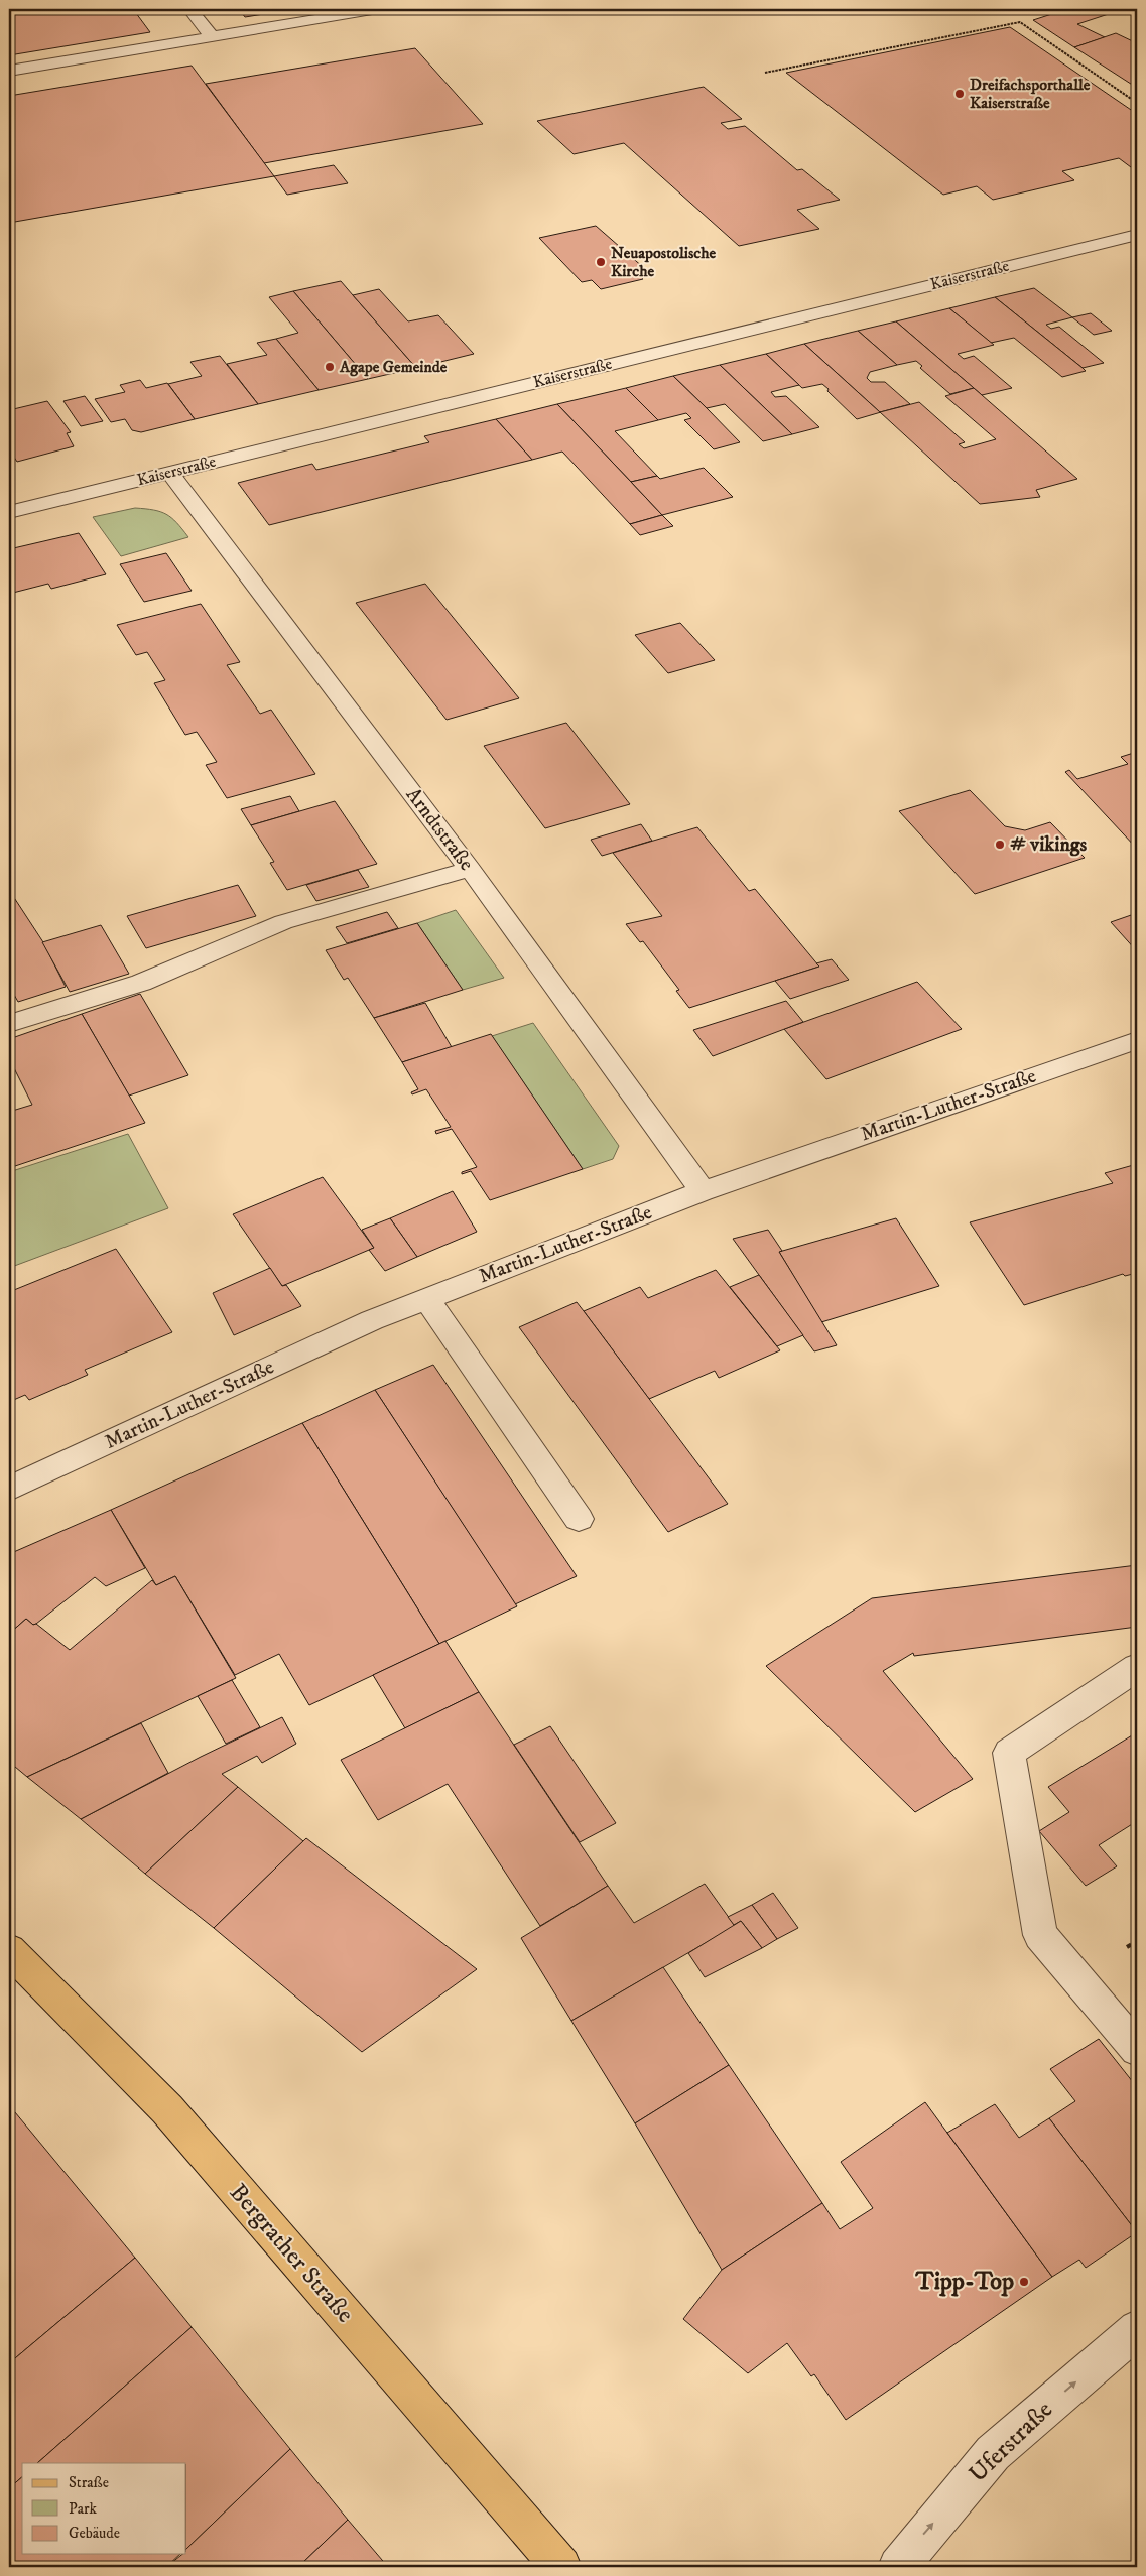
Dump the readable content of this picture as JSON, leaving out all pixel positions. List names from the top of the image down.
{
  "streets": {
    "main road": ["Bergrather Straße"],
    "street": [
      "Kaiserstraße",
      "Arndtstraße",
      "Martin-Luther-Straße",
      "Uferstraße"
    ]
  },
  "crossings": [
    ["Kaiserstraße", "Arndtstraße"],
    ["Arndtstraße", "Martin-Luther-Straße"]
  ],
  "one_way": ["Uferstraße"],
  "places": [
    "Dreifachsporthalle Kaiserstraße",
    "Neuapostolische Kirche",
    "Agape Gemeinde",
    "# vikings",
    "Tipp-Top"
  ],
  "legend": ["Straße", "Park", "Gebäude"]
}
